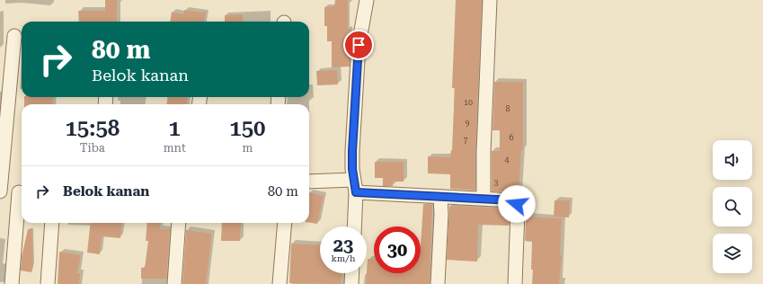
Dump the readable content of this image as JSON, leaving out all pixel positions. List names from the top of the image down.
{
  "house_numbers": [
    "10",
    "8",
    "9",
    "6",
    "7",
    "4",
    "3"
  ],
  "page": {
    "turn": ["80 m", "Belok kanan"],
    "eta": [
      "15:58",
      "Tiba",
      "1",
      "mnt",
      "150",
      "m"
    ],
    "list": [
      {
        "name": "Belok kanan",
        "value": "80 m"
      }
    ],
    "speed": "23 km/h",
    "limit": "30"
  }
}
